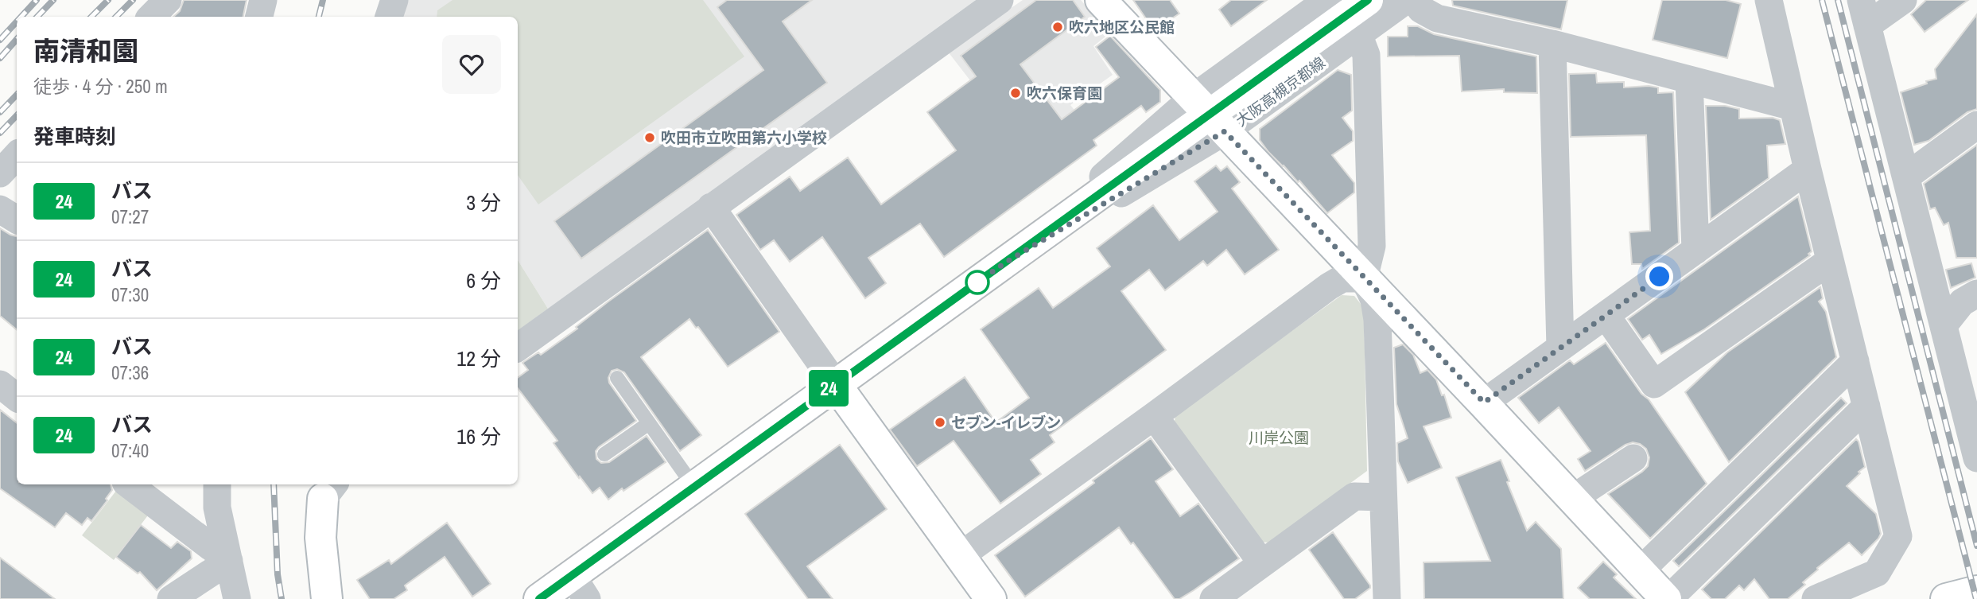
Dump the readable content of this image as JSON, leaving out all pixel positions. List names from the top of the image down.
{
  "streets": {
    "street": ["大阪高槻京都線"]
  },
  "parks": ["川岸公園"],
  "places": [
    "吹六地区公民館",
    "吹六保育園",
    "吹田市立吹田第六小学校",
    "セブン-イレブン"
  ],
  "lines": ["bus line 24"],
  "page": {
    "on_map": "24",
    "heading": [
      ["南清和園", "徒歩 · 4 分 · 250 m"],
      "発車時刻"
    ],
    "list": [
      {
        "mark": "24",
        "name": "バス",
        "note": "07:27",
        "value": "3 分"
      },
      {
        "mark": "24",
        "name": "バス",
        "note": "07:30",
        "value": "6 分"
      },
      {
        "mark": "24",
        "name": "バス",
        "note": "07:36",
        "value": "12 分"
      },
      {
        "mark": "24",
        "name": "バス",
        "note": "07:40",
        "value": "16 分"
      }
    ]
  }
}
